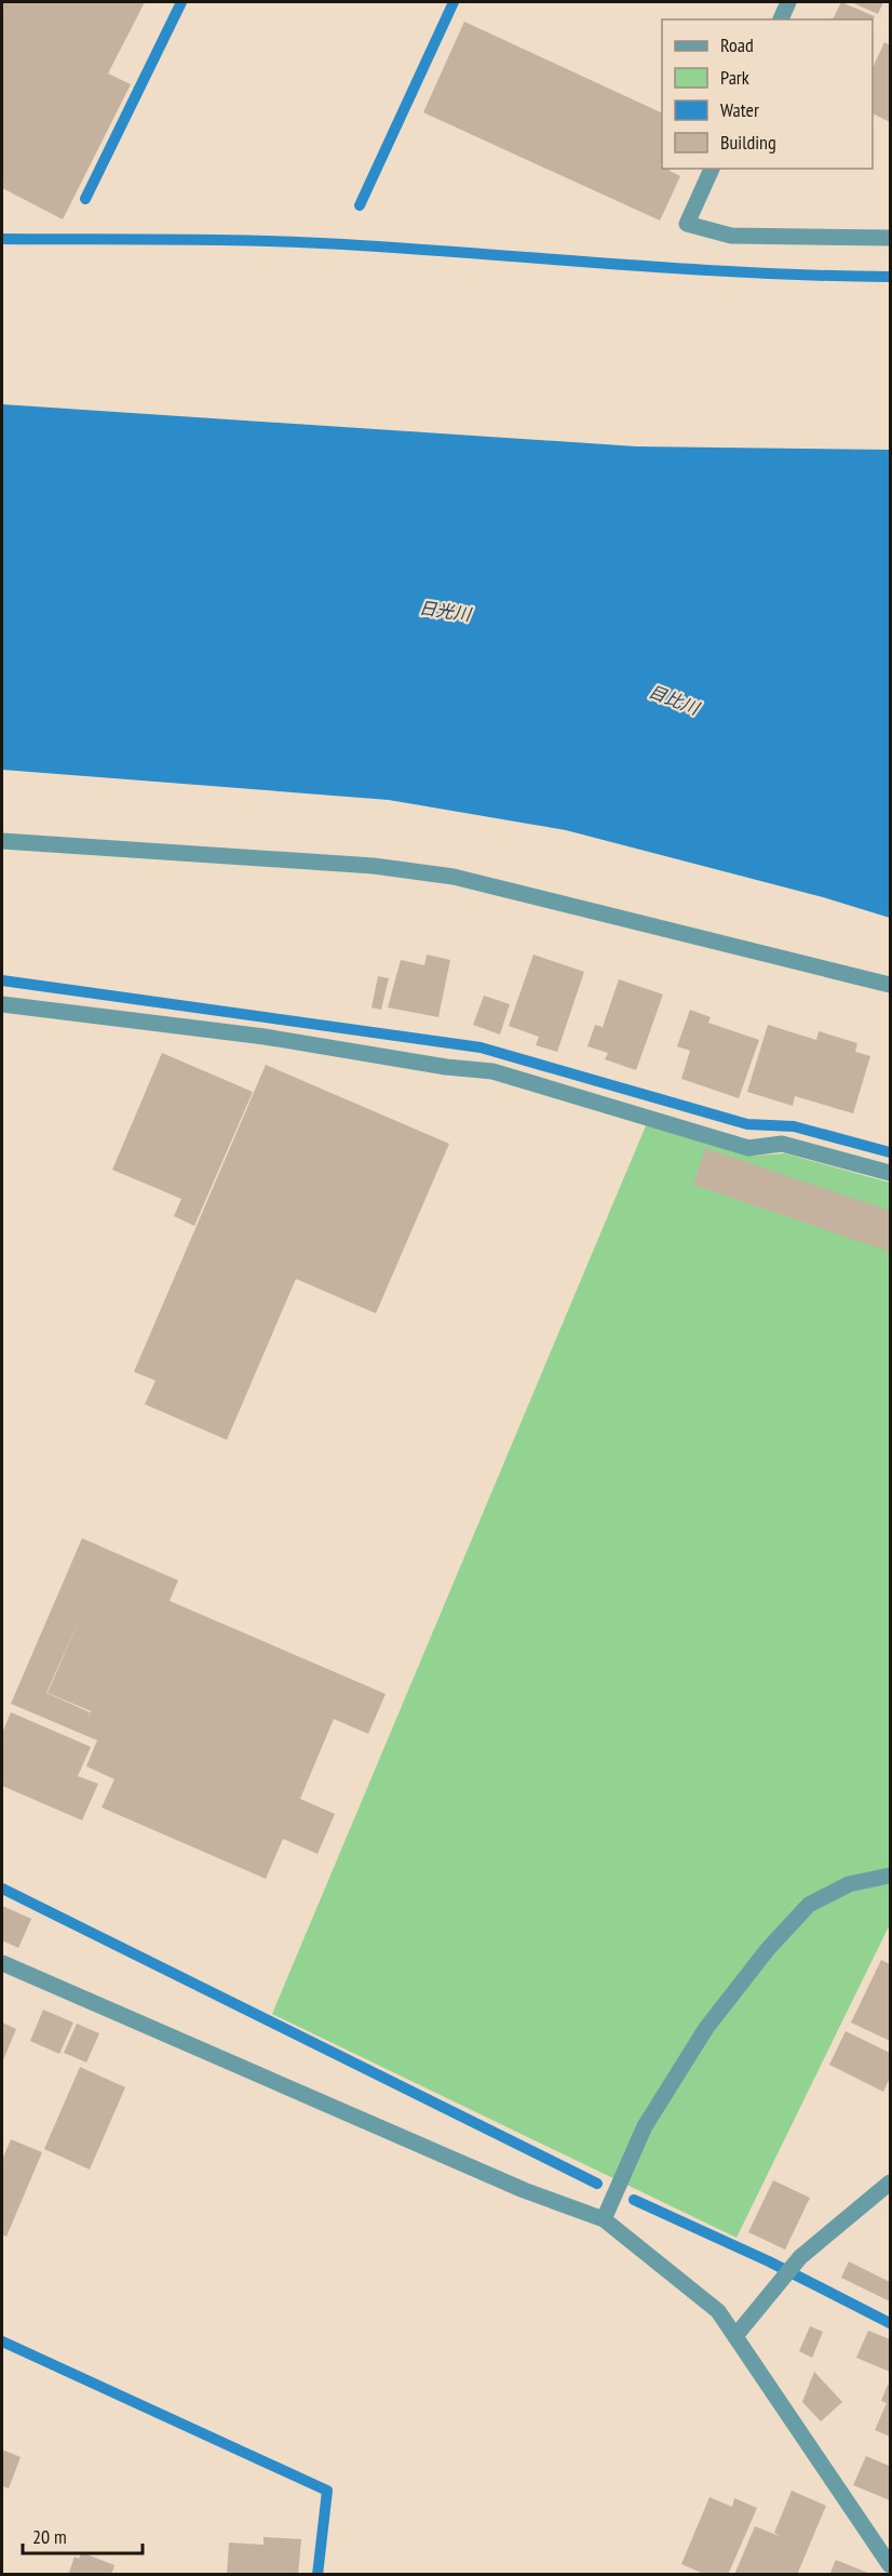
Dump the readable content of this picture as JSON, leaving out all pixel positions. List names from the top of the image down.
{
  "water": ["日光川", "目比川"],
  "legend": [
    "Road",
    "Park",
    "Water",
    "Building"
  ],
  "scale_bar": "20 m"
}
